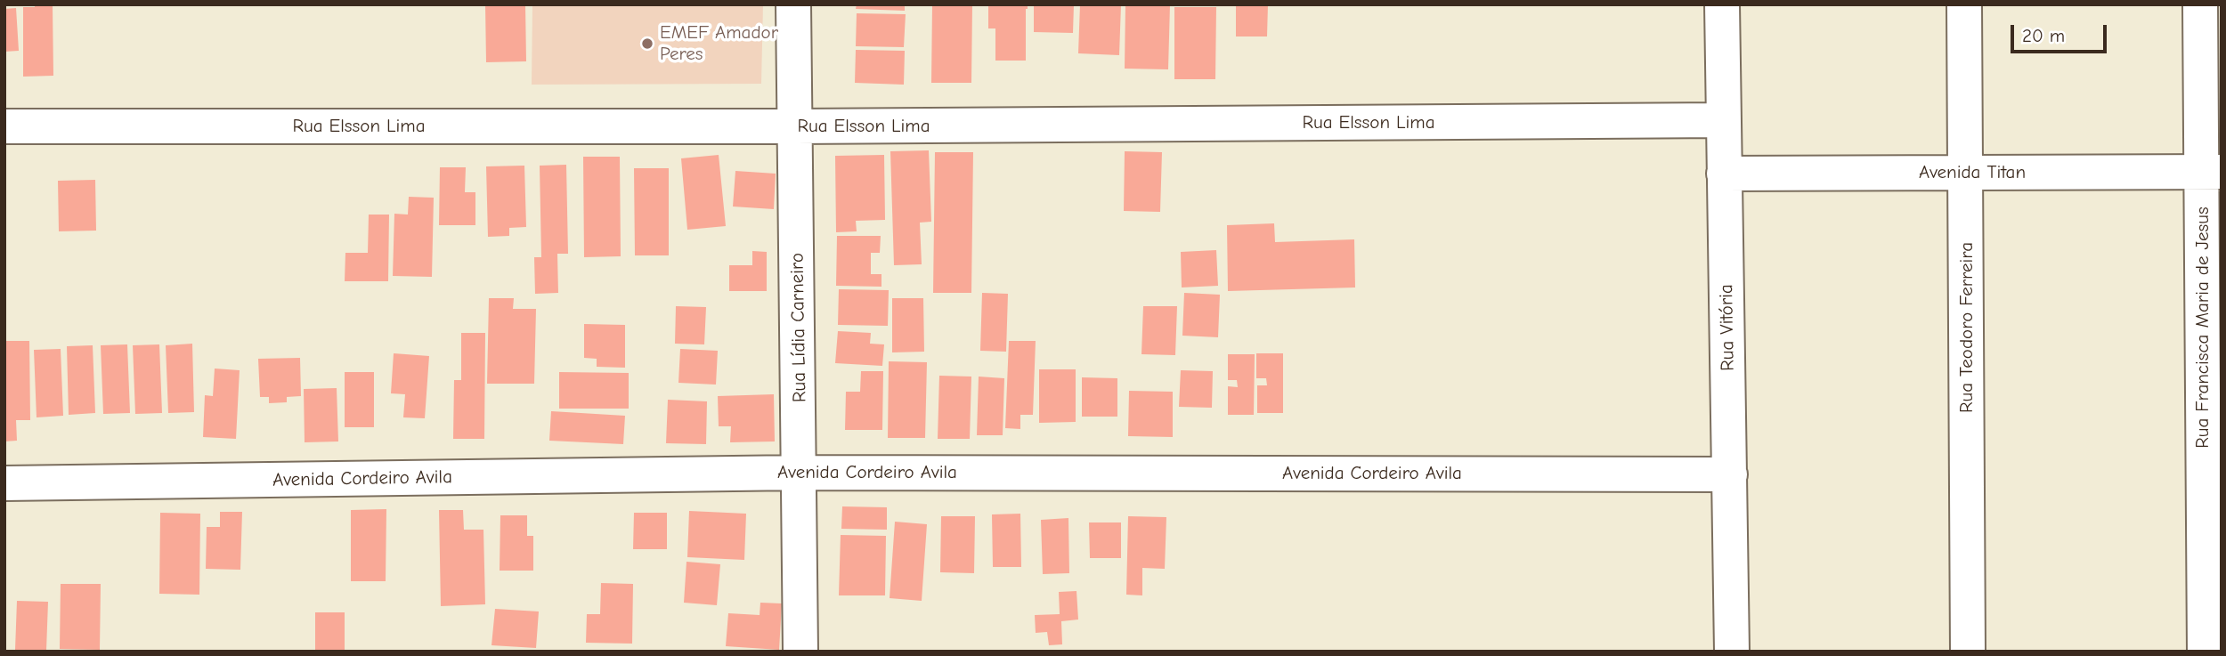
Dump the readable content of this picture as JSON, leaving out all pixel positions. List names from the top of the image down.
{
  "streets": {
    "street": [
      "Rua Elsson Lima",
      "Avenida Titan",
      "Rua Lídia Carneiro",
      "Rua Vitória",
      "Rua Teodoro Ferreira",
      "Rua Francisca Maria de Jesus",
      "Avenida Cordeiro Avila"
    ]
  },
  "crossings": [
    ["Rua Elsson Lima", "Rua Lídia Carneiro"],
    ["Rua Elsson Lima", "Rua Vitória"],
    ["Avenida Titan", "Rua Vitória"],
    ["Avenida Titan", "Rua Teodoro Ferreira"],
    ["Avenida Titan", "Rua Francisca Maria de Jesus"],
    ["Rua Lídia Carneiro", "Avenida Cordeiro Avila"],
    ["Rua Vitória", "Avenida Cordeiro Avila"]
  ],
  "places": ["EMEF Amador Peres"],
  "scale_bar": "20 m"
}
